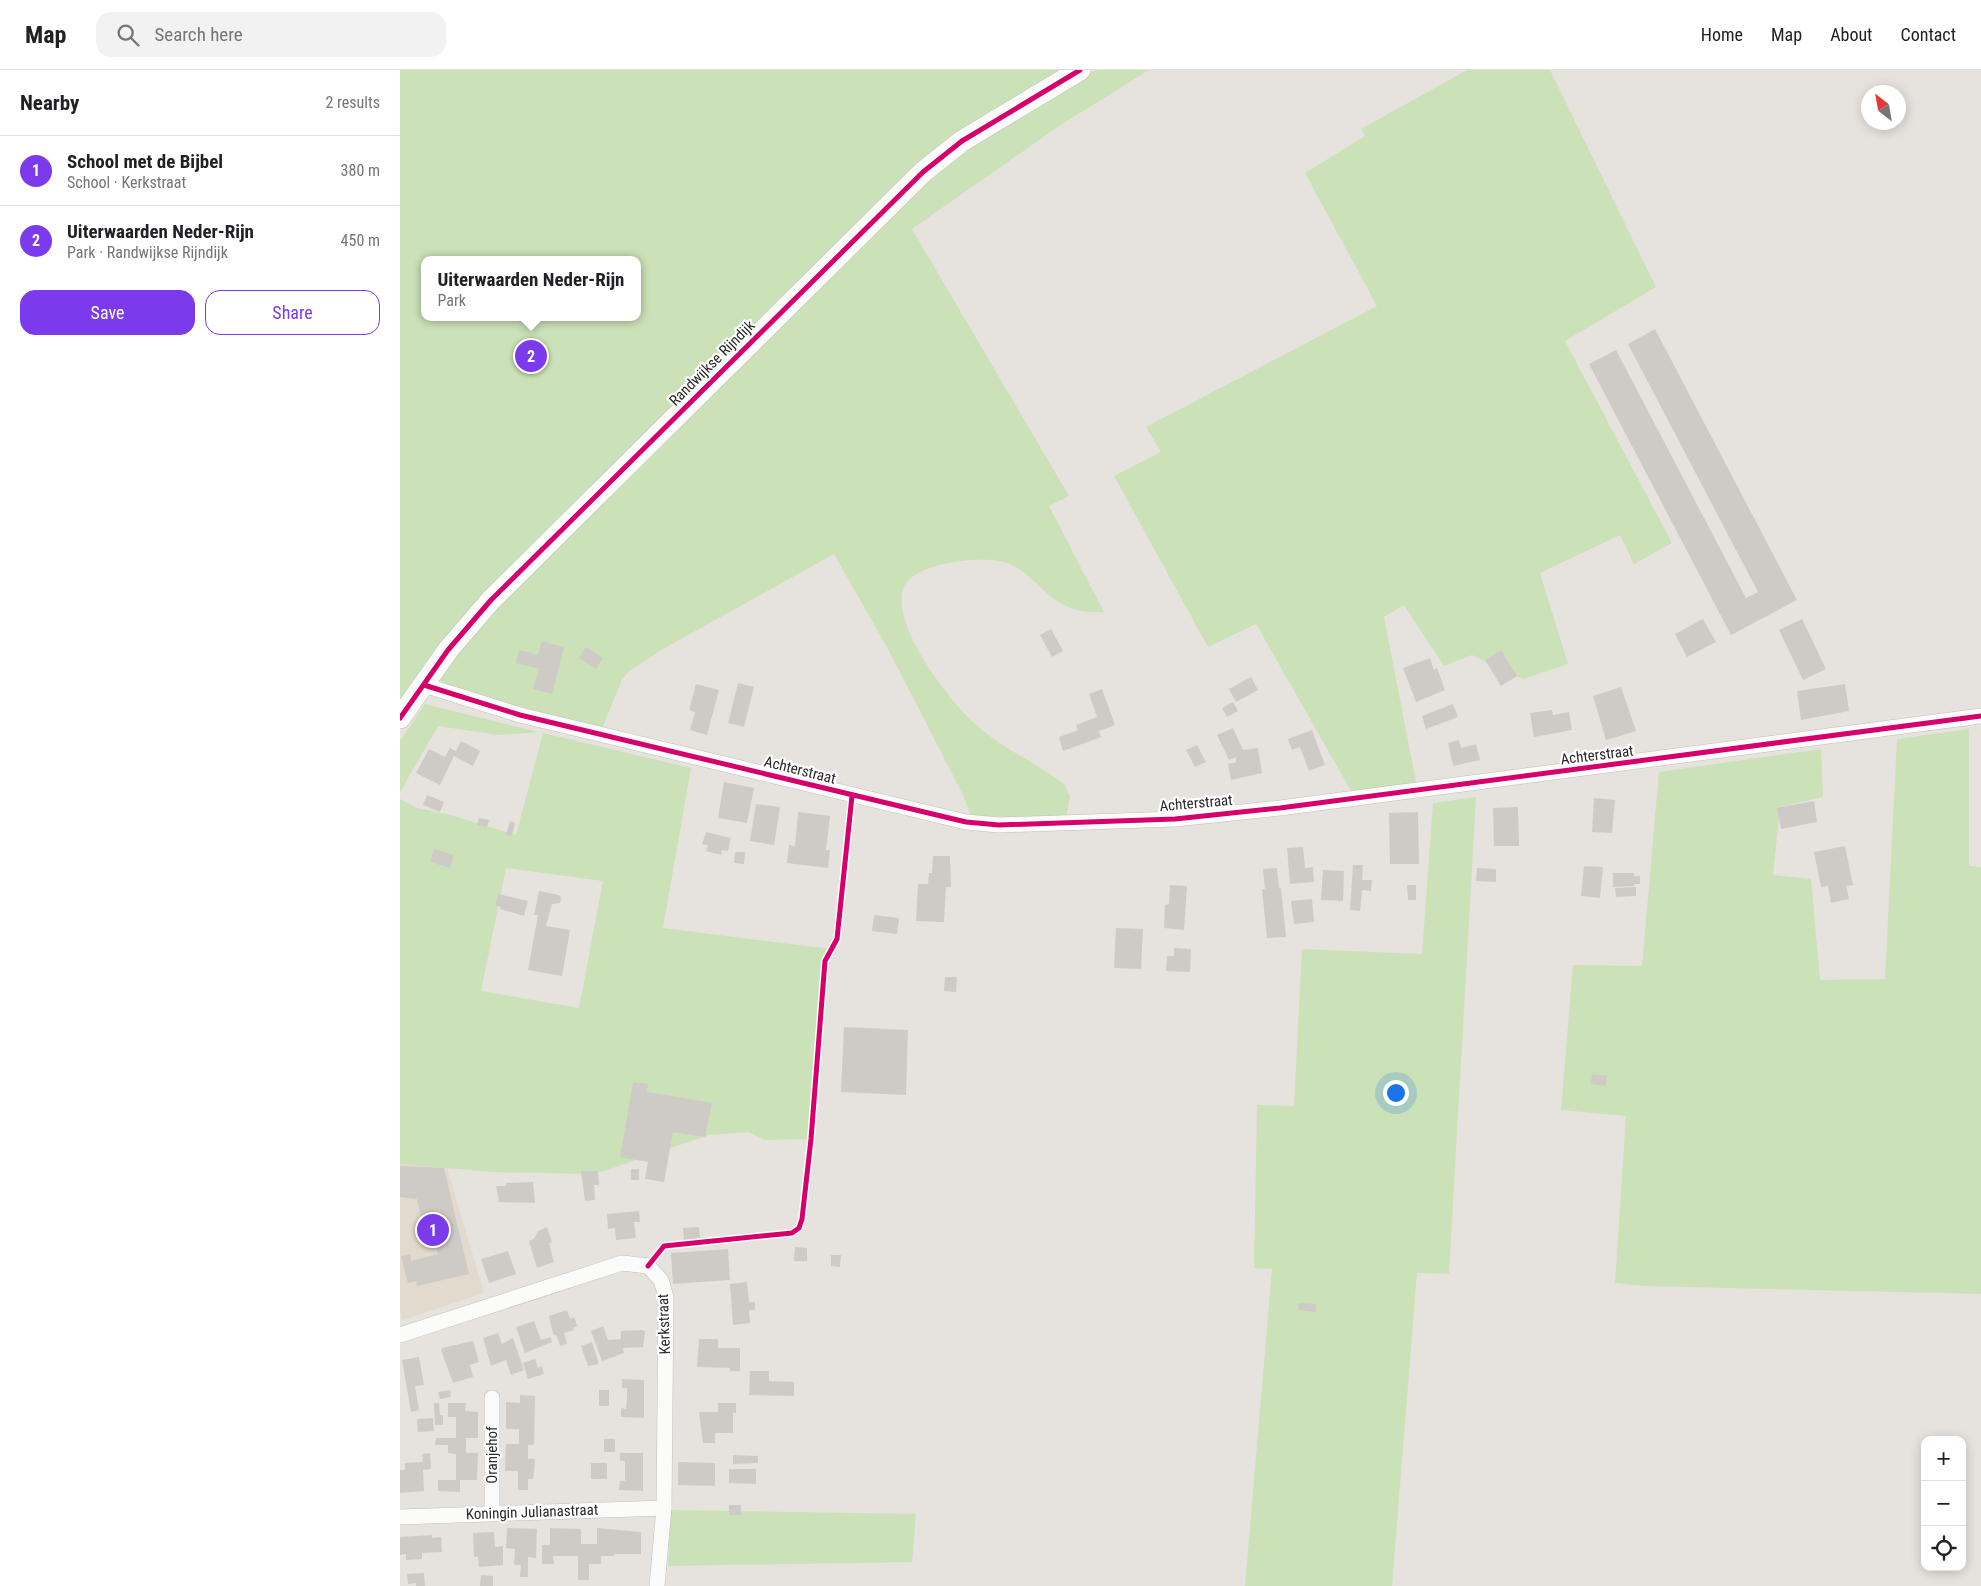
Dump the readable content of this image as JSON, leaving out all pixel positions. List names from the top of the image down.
{
  "streets": {
    "street": [
      "Randwijkse Rijndijk",
      "Achterstraat",
      "Kerkstraat",
      "Oranjehof",
      "Koningin Julianastraat"
    ]
  },
  "crossings": [
    ["Randwijkse Rijndijk", "Achterstraat"],
    ["Kerkstraat", "Koningin Julianastraat"],
    ["Oranjehof", "Koningin Julianastraat"]
  ],
  "north": "top left",
  "page": {
    "header": "Map",
    "search": "Search here",
    "nav": [
      "Home",
      "Map",
      "About",
      "Contact"
    ],
    "heading": ["Nearby", "2 results"],
    "list": [
      {
        "mark": "1",
        "name": "School met de Bijbel",
        "note": "School · Kerkstraat",
        "value": "380 m"
      },
      {
        "mark": "2",
        "name": "Uiterwaarden Neder-Rijn",
        "note": "Park · Randwijkse Rijndijk",
        "value": "450 m"
      }
    ],
    "popup": ["Uiterwaarden Neder-Rijn", "Park"],
    "buttons": ["Save", "Share"],
    "pins": ["2", "1"],
    "map_buttons": ["+", "−"]
  }
}
